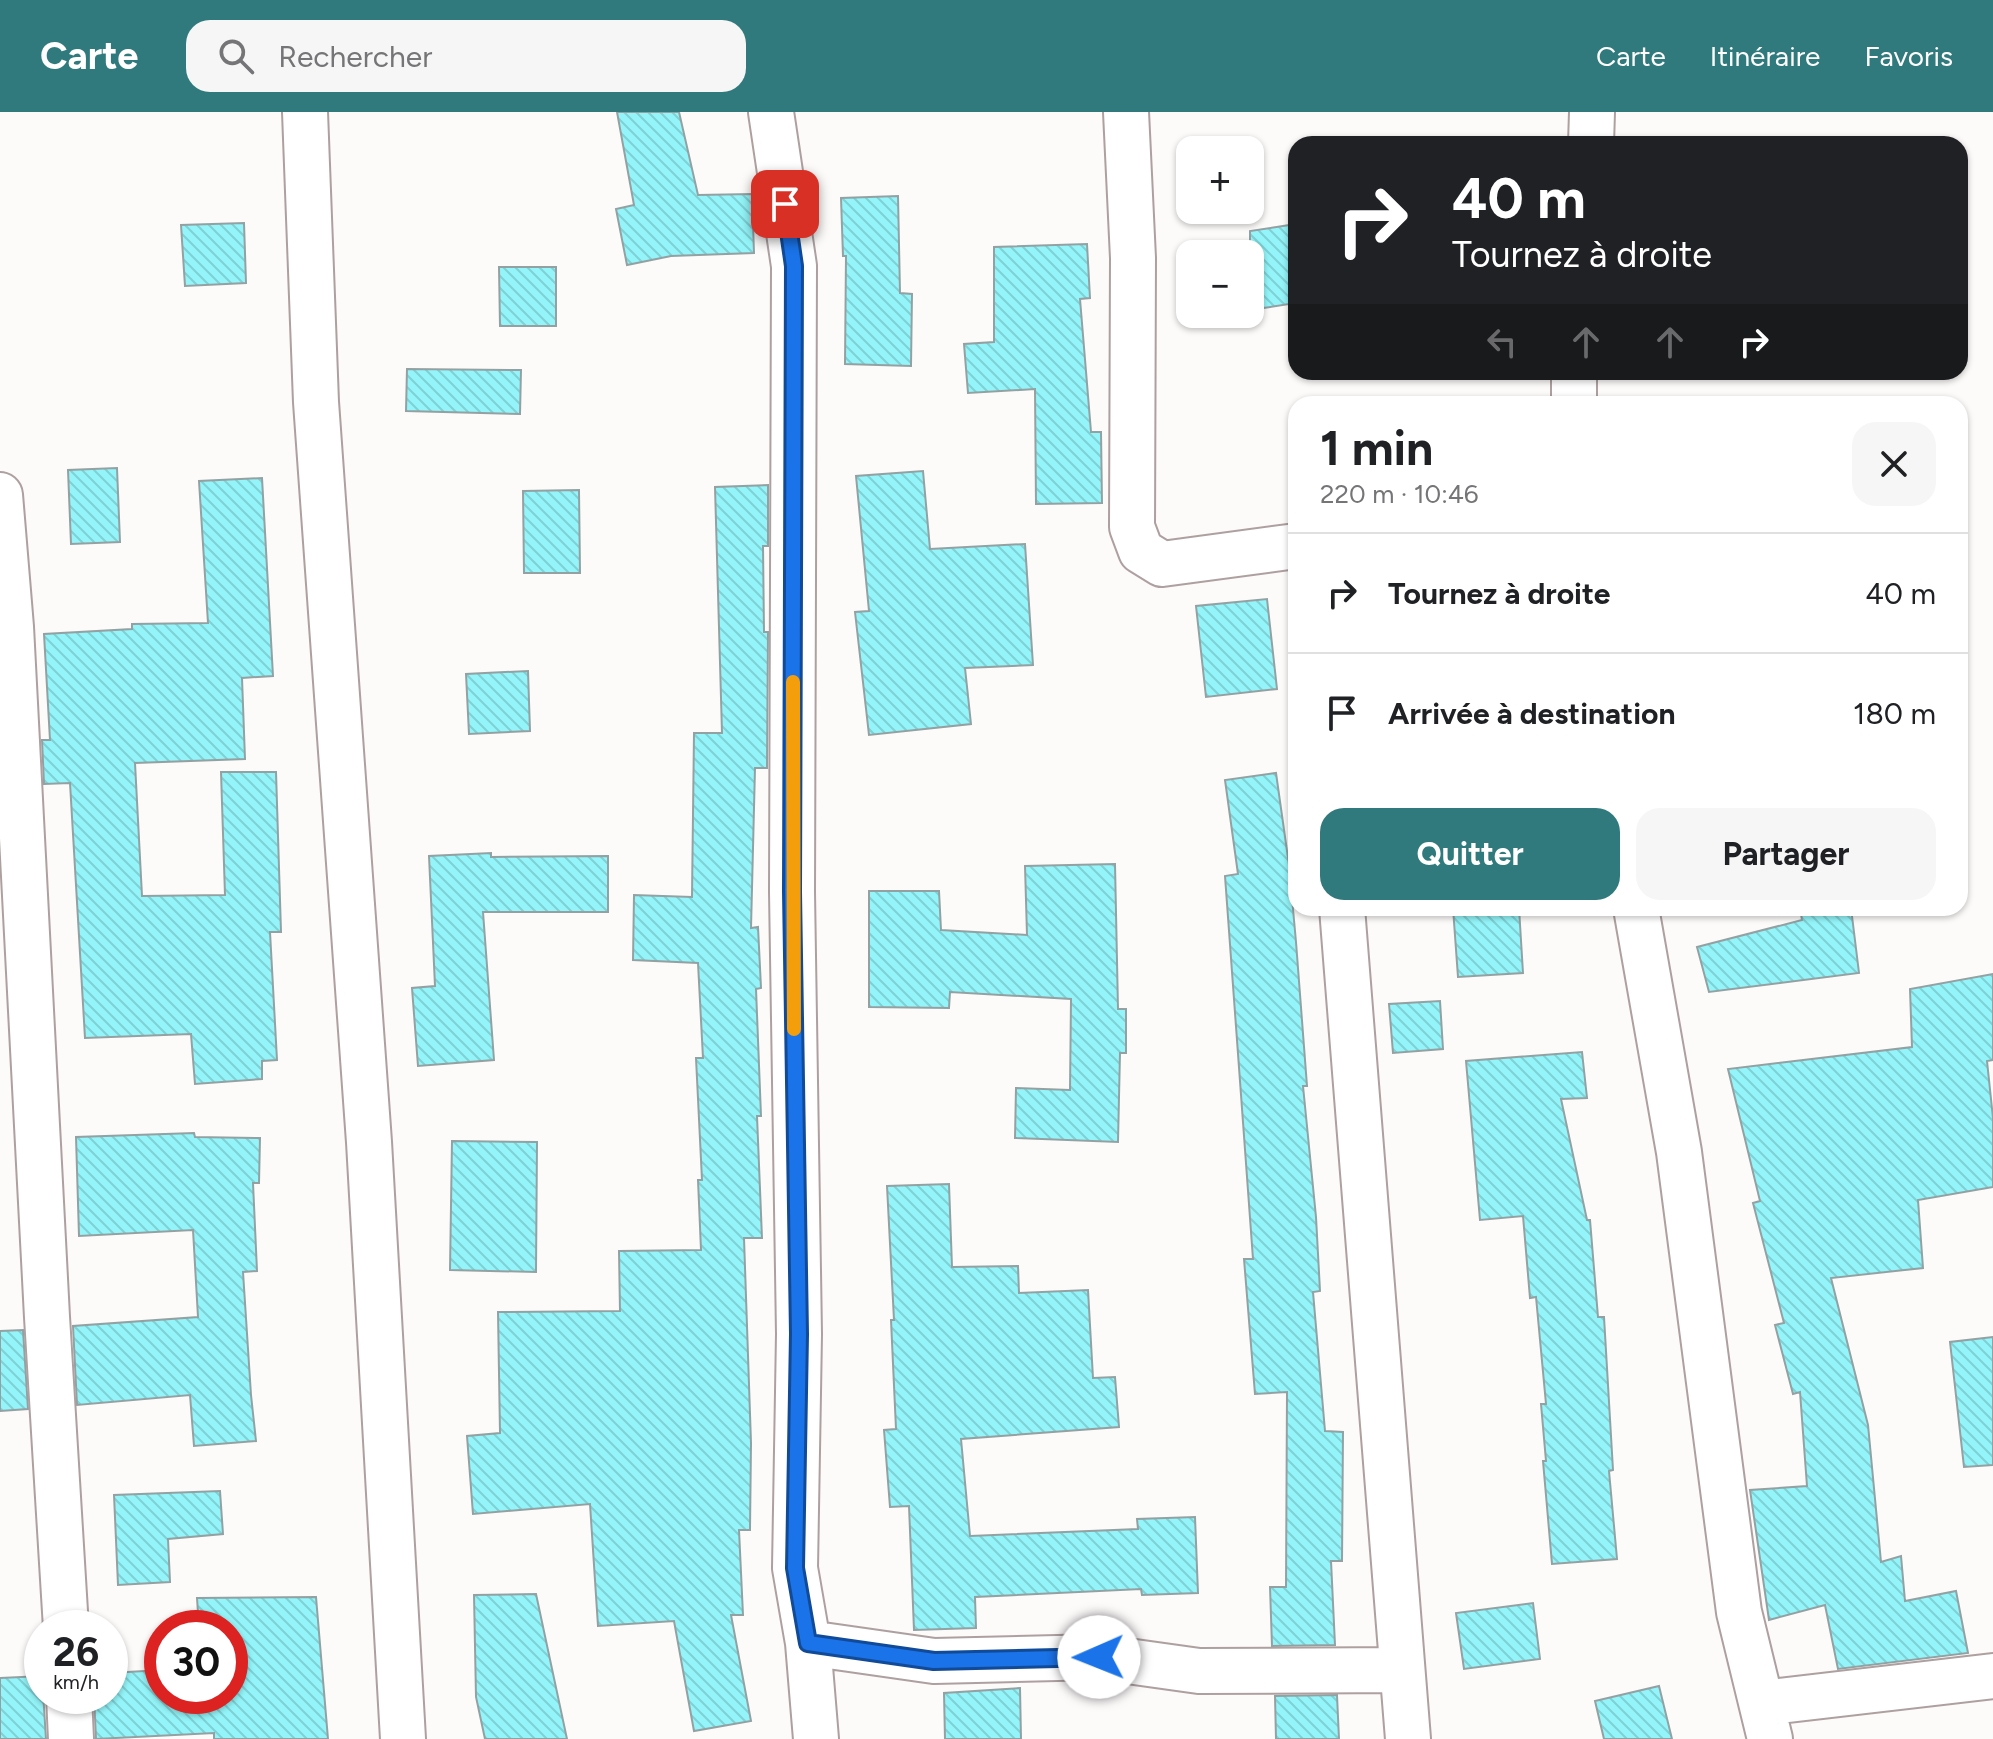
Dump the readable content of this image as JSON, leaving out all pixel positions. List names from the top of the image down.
{
  "page": {
    "header": "Carte",
    "search": "Rechercher",
    "nav": ["Carte", "Itinéraire", "Favoris"],
    "map_buttons": ["+", "−"],
    "turn": ["40 m", "Tournez à droite"],
    "heading": ["1 min", "220 m · 10:46"],
    "list": [
      {
        "name": "Tournez à droite",
        "value": "40 m"
      },
      {
        "name": "Arrivée à destination",
        "value": "180 m"
      }
    ],
    "buttons": ["Quitter", "Partager"],
    "speed": "26 km/h",
    "limit": "30"
  }
}
